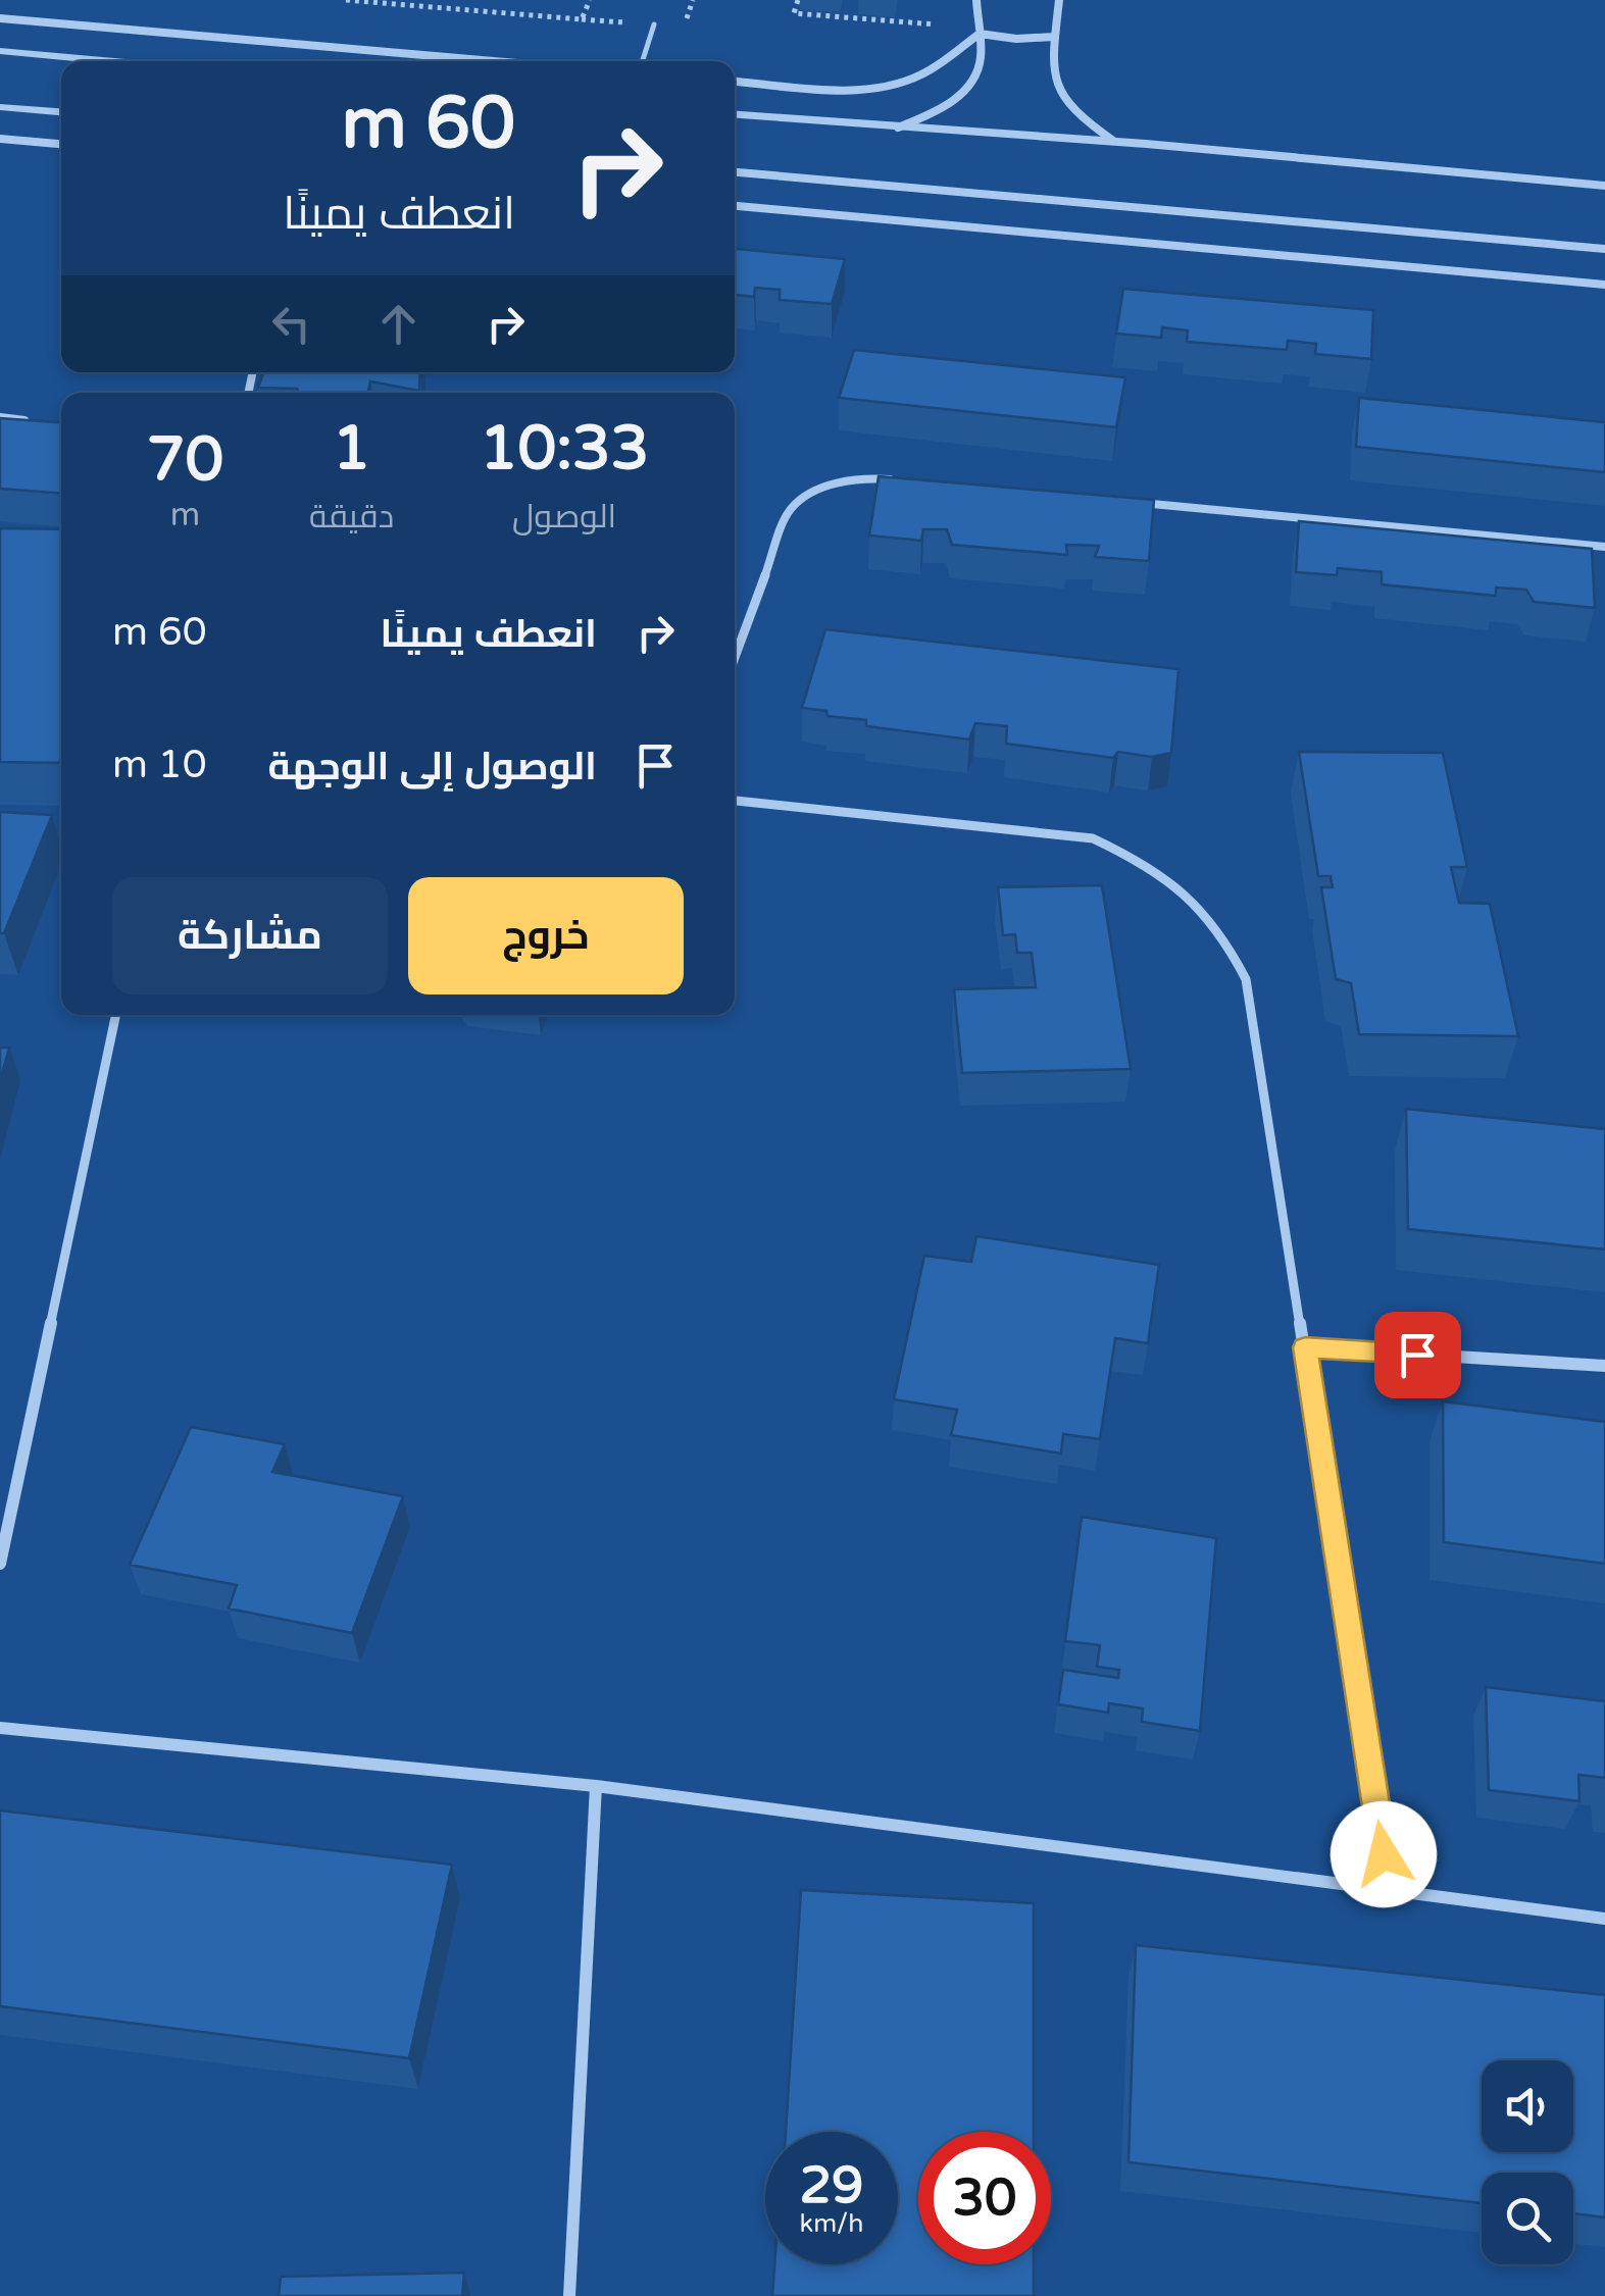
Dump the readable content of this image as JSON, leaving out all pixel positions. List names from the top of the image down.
{
  "page": {
    "turn": ["60 m", "انعطف يمينًا"],
    "eta": [
      "10:33",
      "الوصول",
      "1",
      "دقيقة",
      "70",
      "m"
    ],
    "list": [
      {
        "name": "انعطف يمينًا",
        "value": "60 m"
      },
      {
        "name": "الوصول إلى الوجهة",
        "value": "10 m"
      }
    ],
    "buttons": ["خروج", "مشاركة"],
    "speed": "29 km/h",
    "limit": "30"
  }
}
